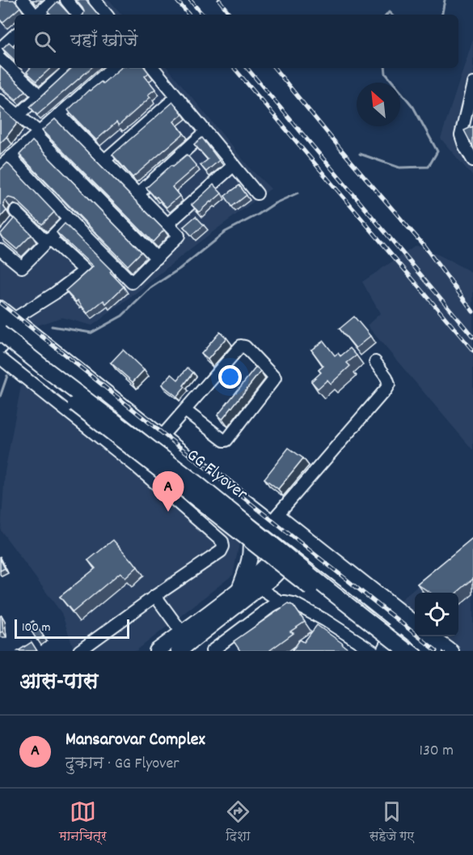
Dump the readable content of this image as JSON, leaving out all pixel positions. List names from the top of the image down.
{
  "streets": {
    "main road": ["GG Flyover"]
  },
  "scale_bar": "100 m",
  "north": "top left",
  "page": {
    "search": "यहाँ खोजें",
    "pins": "A",
    "scale": "100 m",
    "heading": "आस-पास",
    "list": [
      {
        "mark": "A",
        "name": "Mansarovar Complex",
        "note": "दुकान · GG Flyover",
        "value": "130 m"
      }
    ],
    "nav": ["मानचित्र", "दिशा", "सहेजे गए"]
  }
}
